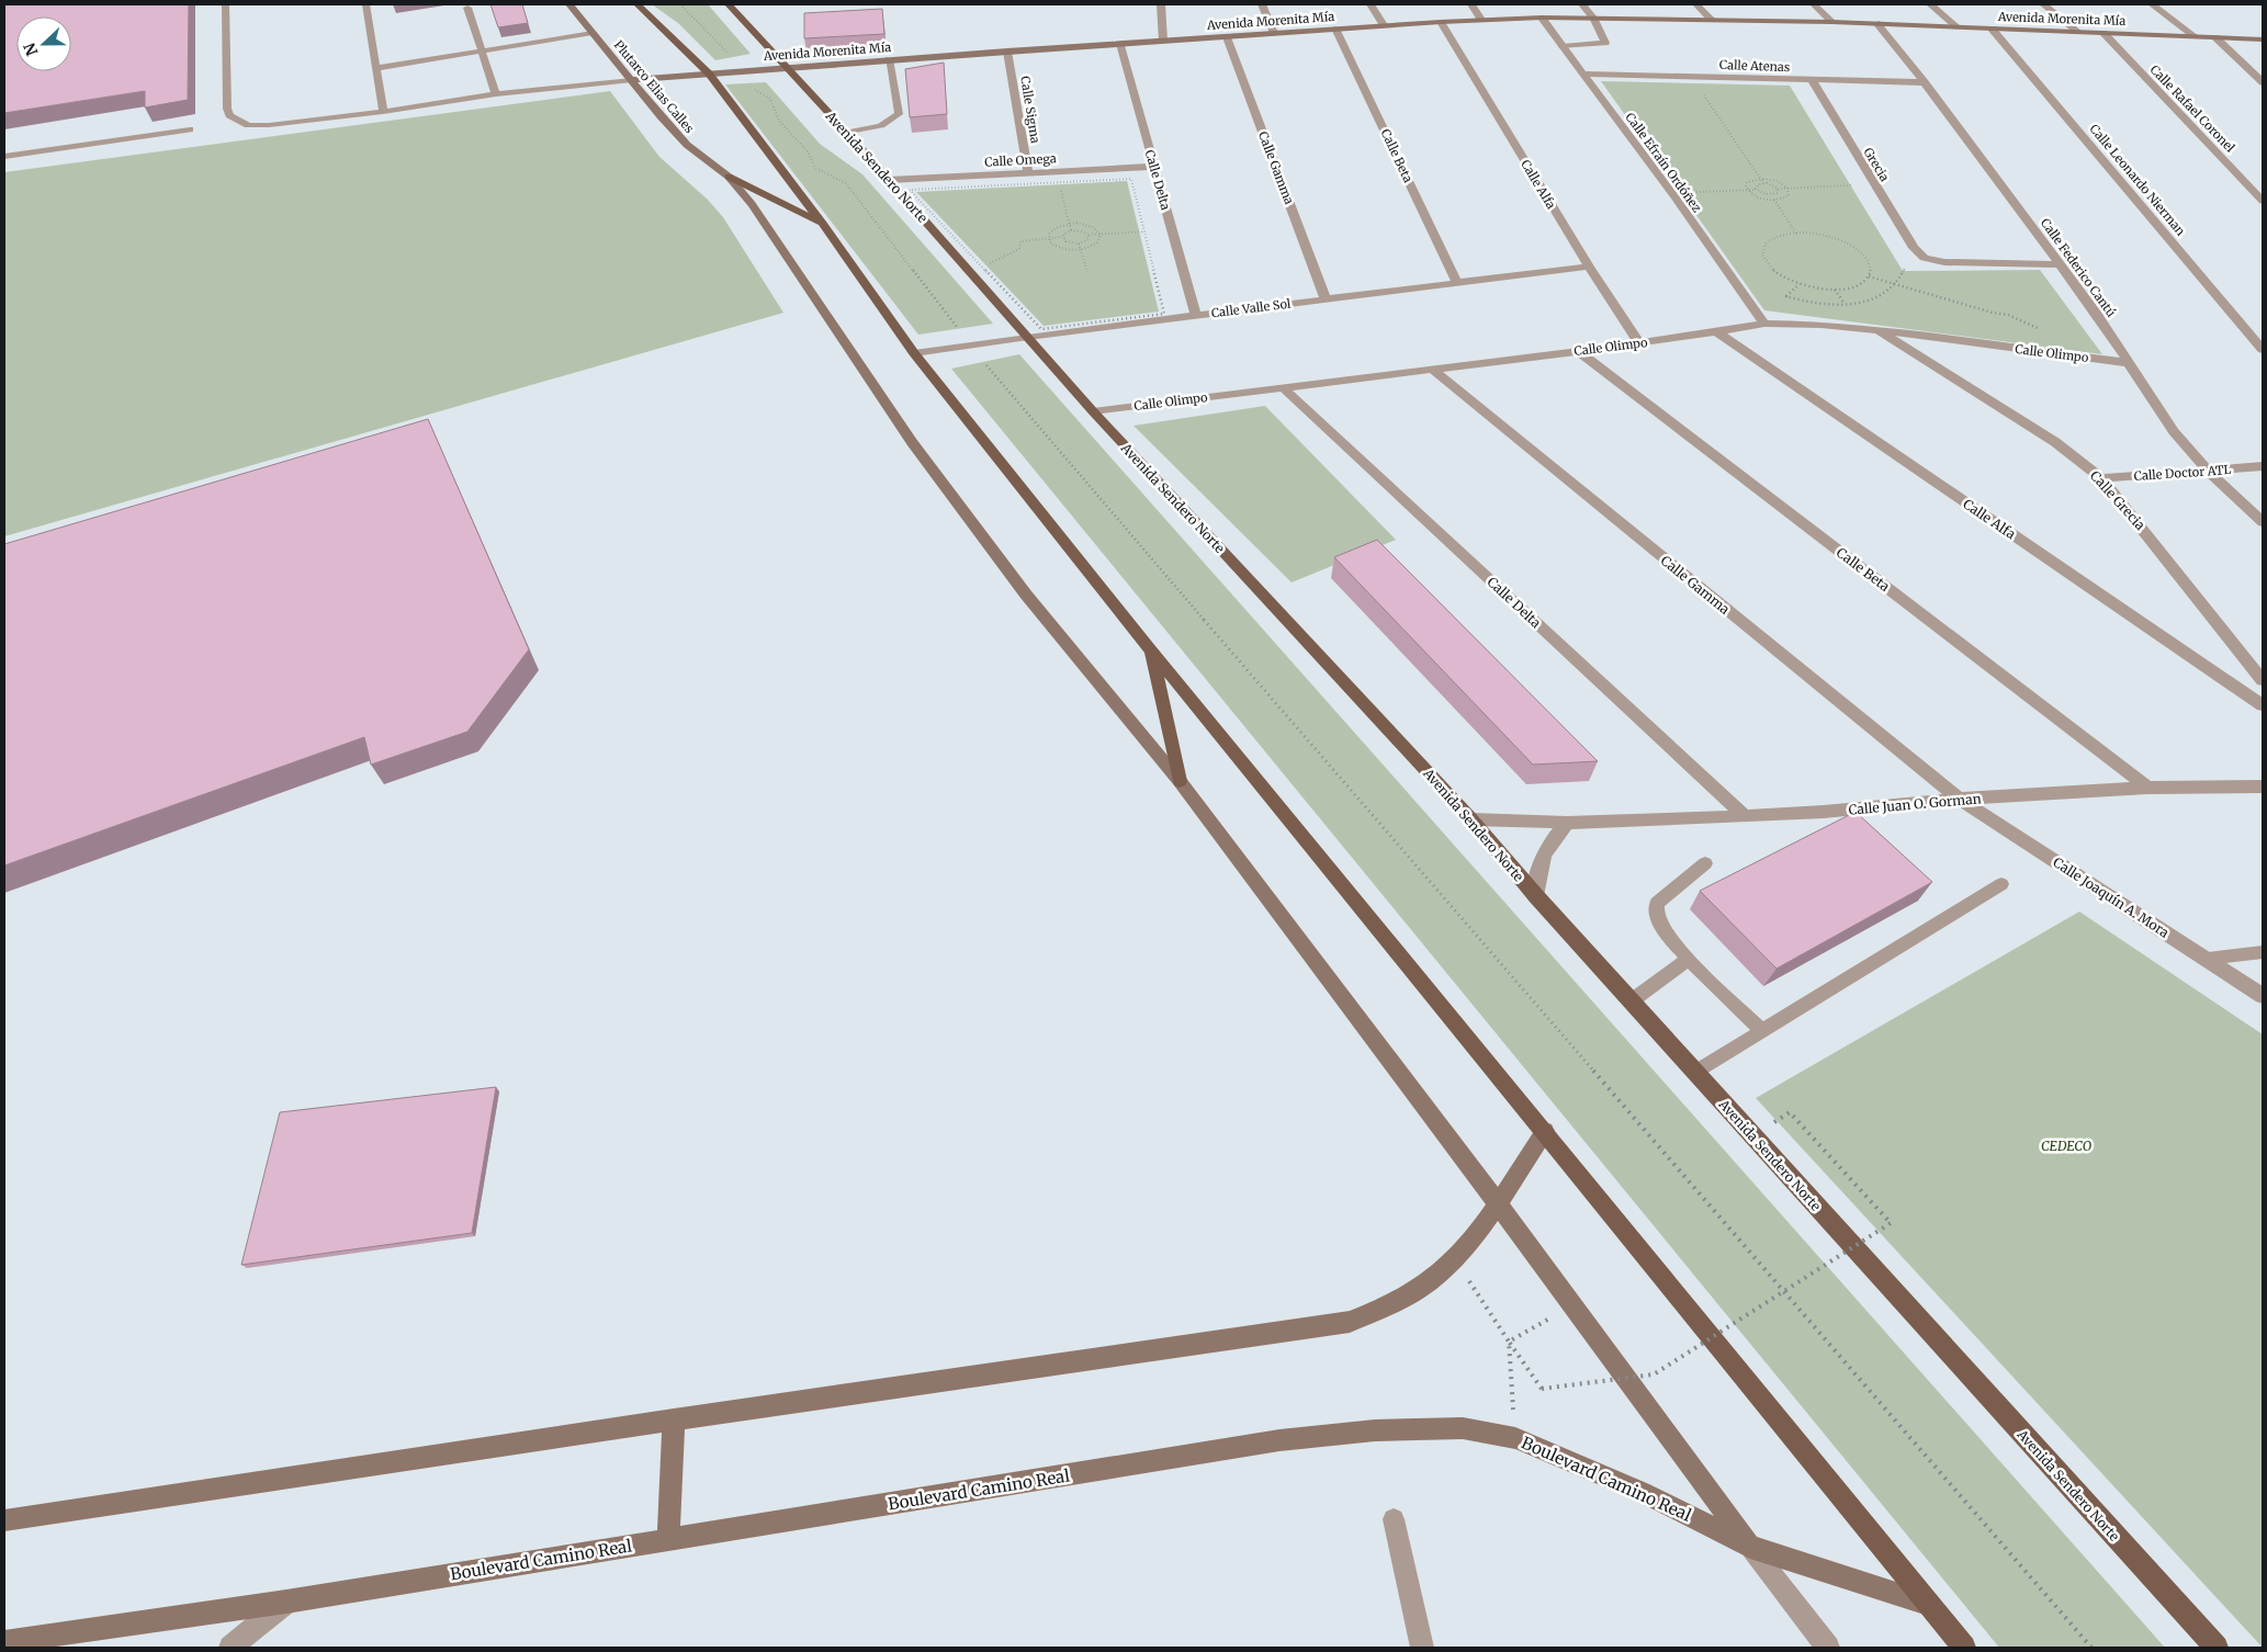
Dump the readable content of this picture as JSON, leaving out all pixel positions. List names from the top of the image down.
{
  "streets": {
    "main road": ["Avenida Sendero Norte"],
    "street": [
      "Avenida Morenita Mía",
      "Calle Atenas",
      "Plutarco Elias Calles",
      "Calle Rafael Coronel",
      "Calle Sigma",
      "Calle Beta",
      "Calle Omega",
      "Calle Efraín Ordóñez",
      "Grecia",
      "Calle Gamma",
      "Calle Delta",
      "Calle Leonardo Nierman",
      "Calle Alfa",
      "Calle Federico Cantú",
      "Calle Valle Sol",
      "Calle Olimpo",
      "Calle Doctor ATL",
      "Calle Grecia",
      "Calle Juan O. Gorman",
      "Calle Joaquín A. Mora",
      "Boulevard Camino Real"
    ]
  },
  "crossings": [
    ["Avenida Morenita Mía", "Plutarco Elias Calles"],
    ["Avenida Morenita Mía", "Calle Rafael Coronel"],
    ["Avenida Morenita Mía", "Calle Sigma"],
    ["Avenida Morenita Mía", "Calle Beta"],
    ["Avenida Morenita Mía", "Calle Efraín Ordóñez"],
    ["Avenida Morenita Mía", "Avenida Sendero Norte"],
    ["Avenida Morenita Mía", "Calle Gamma"],
    ["Avenida Morenita Mía", "Calle Delta"],
    ["Avenida Morenita Mía", "Calle Leonardo Nierman"],
    ["Avenida Morenita Mía", "Calle Alfa"],
    ["Avenida Morenita Mía", "Calle Federico Cantú"],
    ["Calle Atenas", "Calle Efraín Ordóñez"],
    ["Calle Atenas", "Grecia"],
    ["Calle Atenas", "Calle Federico Cantú"],
    ["Calle Sigma", "Calle Omega"],
    ["Calle Beta", "Calle Valle Sol"],
    ["Calle Beta", "Calle Olimpo"],
    ["Calle Beta", "Calle Juan O. Gorman"],
    ["Calle Omega", "Avenida Sendero Norte"],
    ["Calle Omega", "Calle Delta"],
    ["Calle Efraín Ordóñez", "Calle Olimpo"],
    ["Grecia", "Calle Federico Cantú"],
    ["Avenida Sendero Norte", "Calle Valle Sol"],
    ["Avenida Sendero Norte", "Calle Olimpo"],
    ["Avenida Sendero Norte", "Calle Juan O. Gorman"],
    ["Calle Gamma", "Calle Valle Sol"],
    ["Calle Gamma", "Calle Olimpo"],
    ["Calle Gamma", "Calle Juan O. Gorman"],
    ["Calle Gamma", "Calle Joaquín A. Mora"],
    ["Calle Delta", "Calle Valle Sol"],
    ["Calle Delta", "Calle Olimpo"],
    ["Calle Delta", "Calle Juan O. Gorman"],
    ["Calle Alfa", "Calle Valle Sol"],
    ["Calle Alfa", "Calle Olimpo"],
    ["Calle Federico Cantú", "Calle Olimpo"],
    ["Calle Federico Cantú", "Calle Doctor ATL"],
    ["Calle Olimpo", "Calle Grecia"],
    ["Calle Doctor ATL", "Calle Grecia"],
    ["Calle Juan O. Gorman", "Calle Joaquín A. Mora"]
  ],
  "parks": ["CEDECO"],
  "north": "left"
}
